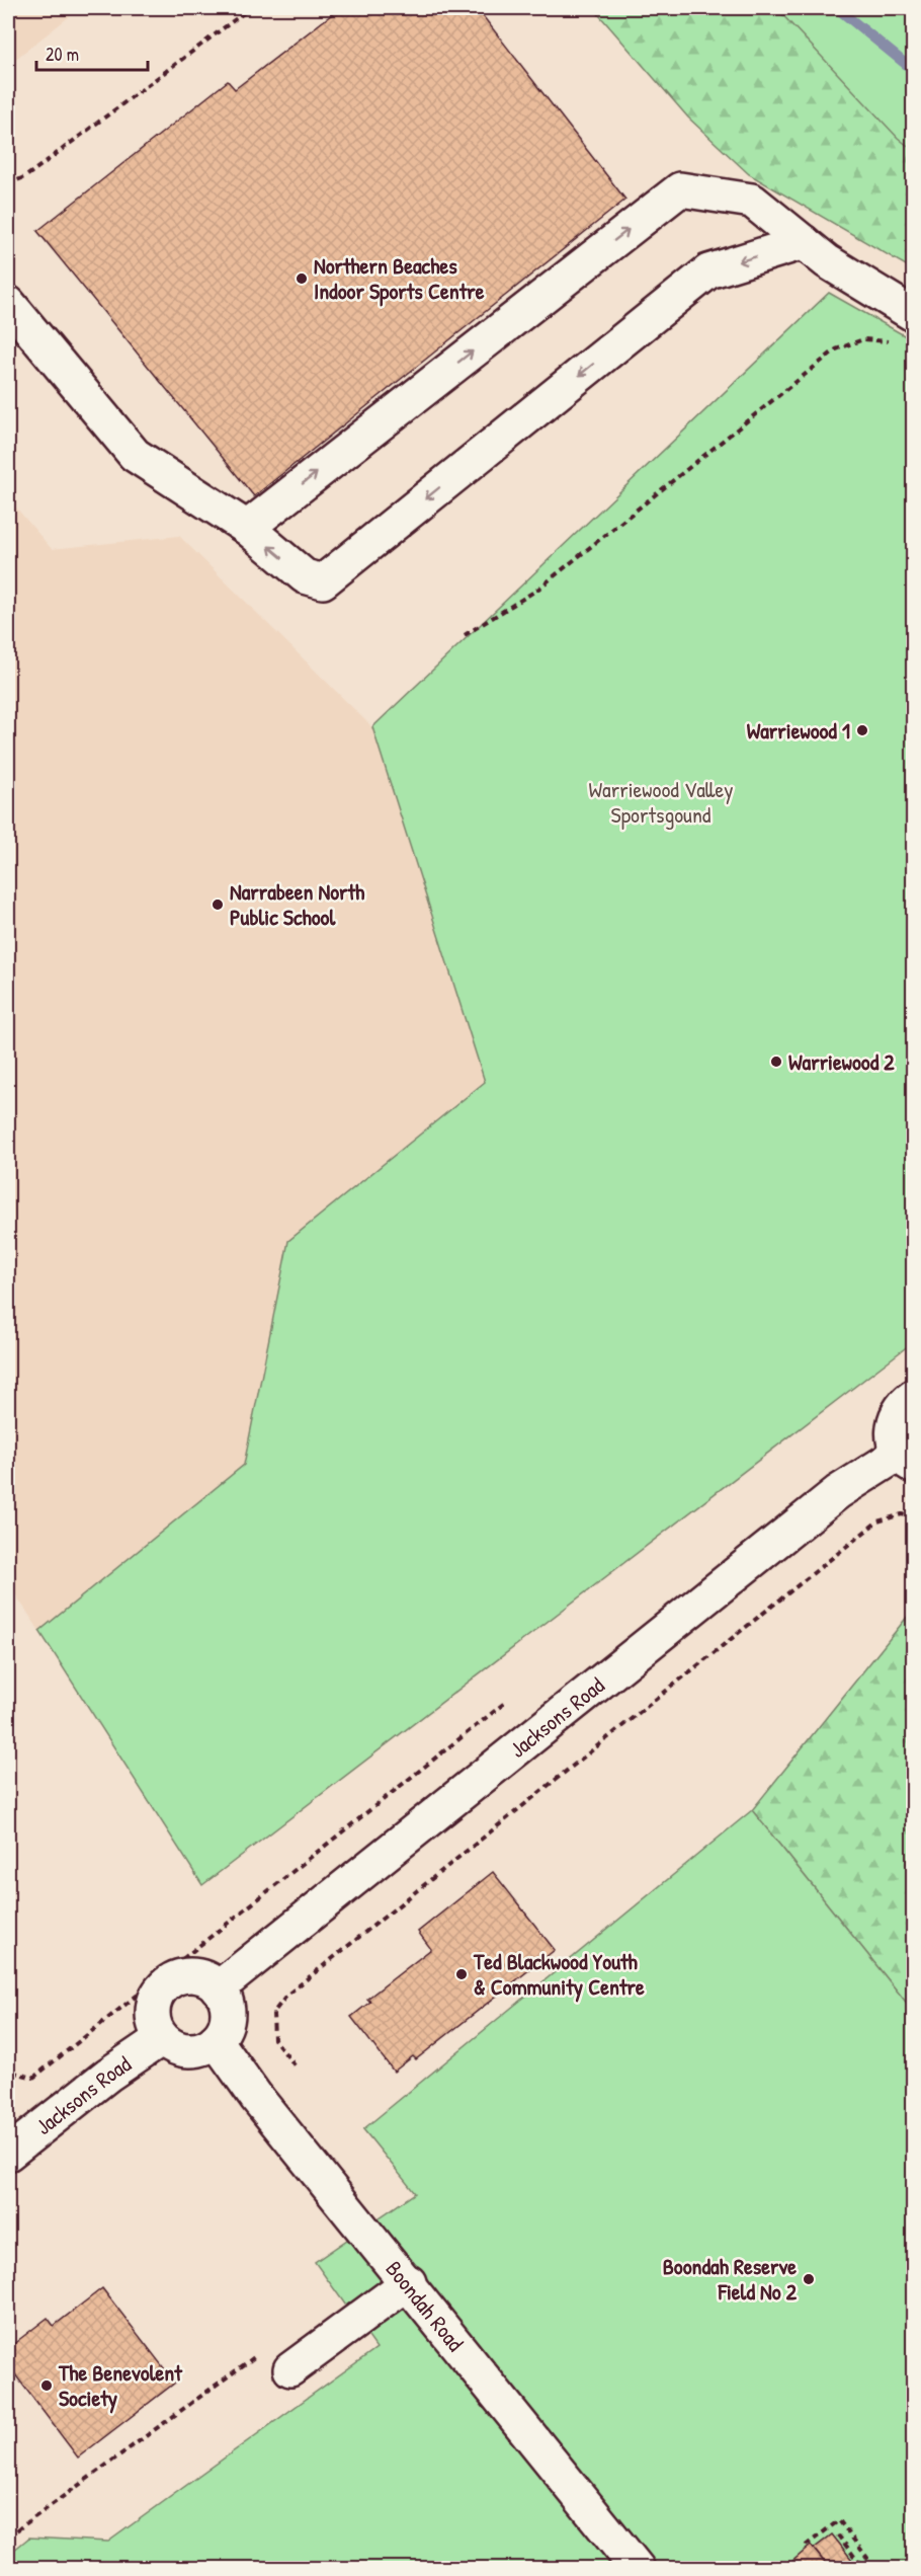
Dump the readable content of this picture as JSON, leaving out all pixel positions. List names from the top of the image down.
{
  "streets": {
    "street": ["Jacksons Road", "Boondah Road"]
  },
  "crossings": [
    ["Jacksons Road", "Boondah Road"]
  ],
  "parks": ["Warriewood Valley Sportsgound"],
  "places": [
    "Northern Beaches Indoor Sports Centre",
    "Warriewood 1",
    "Narrabeen North Public School",
    "Warriewood 2",
    "Ted Blackwood Youth & Community Centre",
    "Boondah Reserve Field No 2",
    "The Benevolent Society"
  ],
  "scale_bar": "20 m"
}
